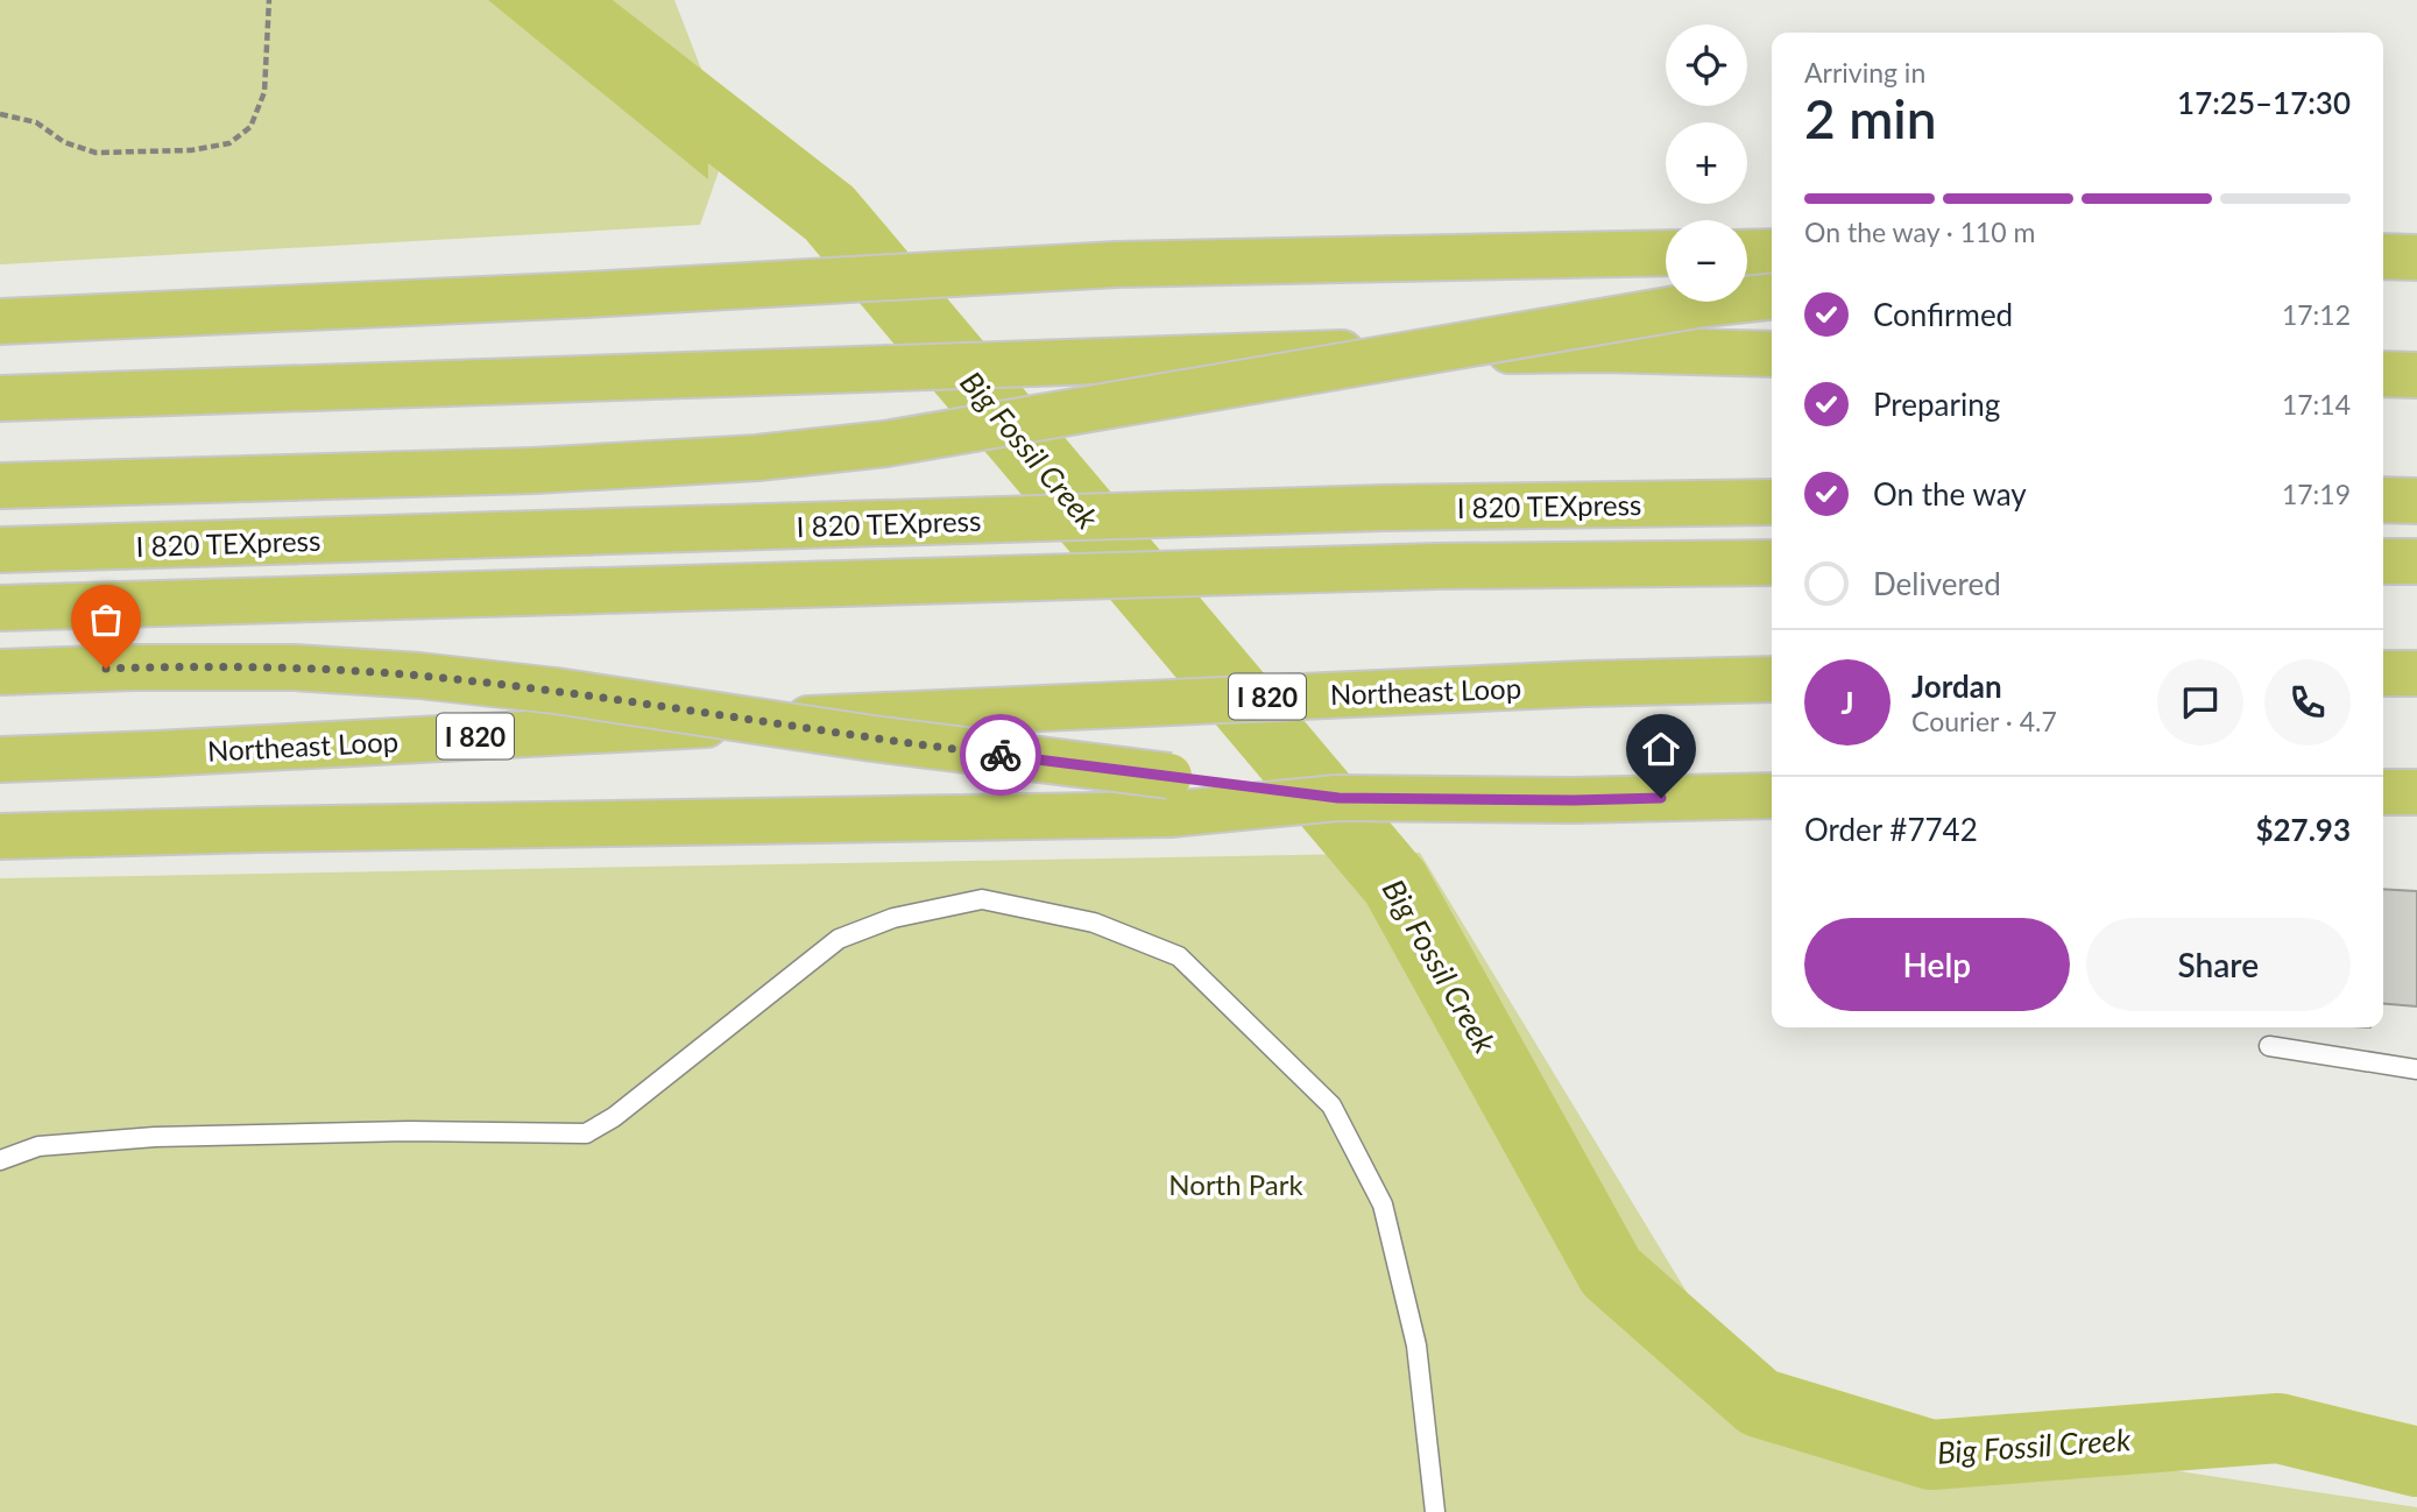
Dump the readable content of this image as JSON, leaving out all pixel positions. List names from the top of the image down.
{
  "streets": {
    "highway": ["I 820 TEXpress", "Northeast Loop", "I 820"]
  },
  "water": ["Big Fossil Creek"],
  "parks": ["North Park"],
  "page": {
    "map_buttons": ["+", "−"],
    "heading": ["2 min", "Arriving in", "17:25–17:30"],
    "panel": [
      "Jordan",
      "Courier · 4.7",
      "Order #7742",
      "$27.93"
    ],
    "bar": "On the way · 110 m",
    "list": [
      ["Confirmed", "17:12"],
      ["Preparing", "17:14"],
      ["On the way", "17:19"],
      "Delivered"
    ],
    "round": "J",
    "buttons": ["Help", "Share"]
  }
}
